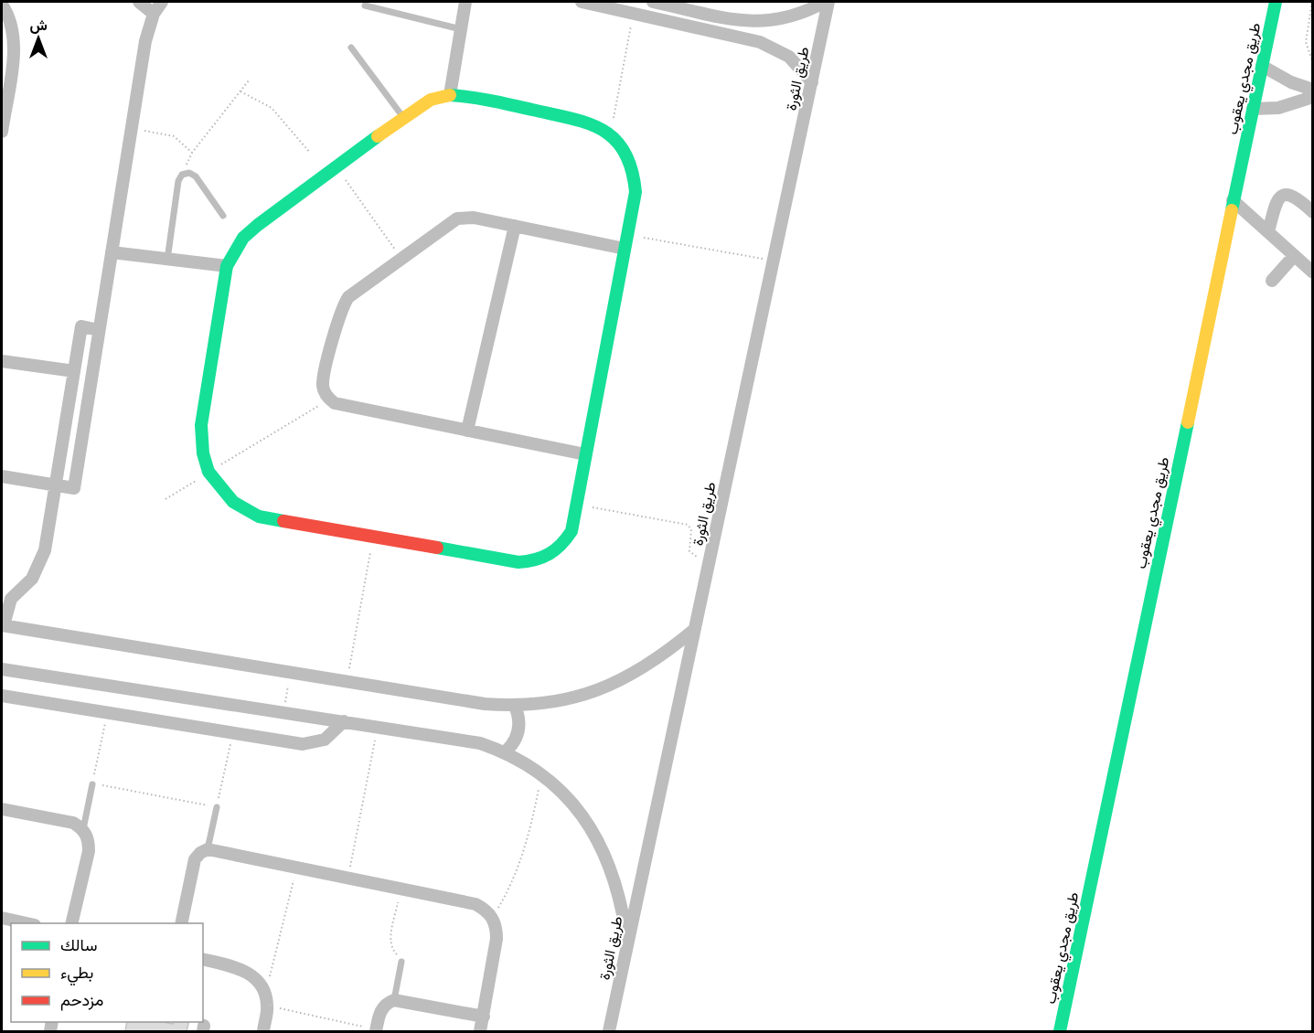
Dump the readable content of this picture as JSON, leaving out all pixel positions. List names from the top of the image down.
{
  "streets": {
    "street": ["طريق الثورة", "طريق مجدي يعقوب"]
  },
  "legend": ["سالك", "بطيء", "مزدحم"],
  "north": "top"
}
